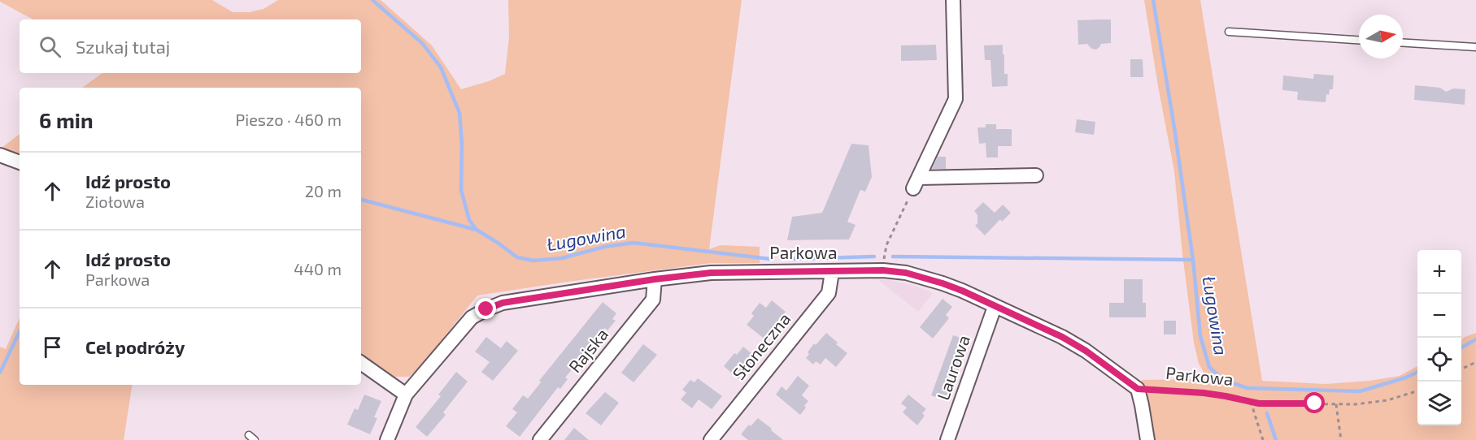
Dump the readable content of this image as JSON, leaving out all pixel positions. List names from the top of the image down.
{
  "streets": {
    "street": [
      "Parkowa",
      "Słoneczna",
      "Rajska",
      "Laurowa"
    ]
  },
  "crossings": [
    ["Parkowa", "Słoneczna"],
    ["Parkowa", "Rajska"],
    ["Parkowa", "Laurowa"]
  ],
  "water": ["Ługowina"],
  "north": "right",
  "page": {
    "search": "Szukaj tutaj",
    "heading": ["6 min", "Pieszo · 460 m"],
    "list": [
      ["Idź prosto", "Ziołowa", "20 m"],
      ["Idź prosto", "Parkowa", "440 m"],
      "Cel podróży"
    ],
    "map_buttons": ["+", "−"]
  }
}
